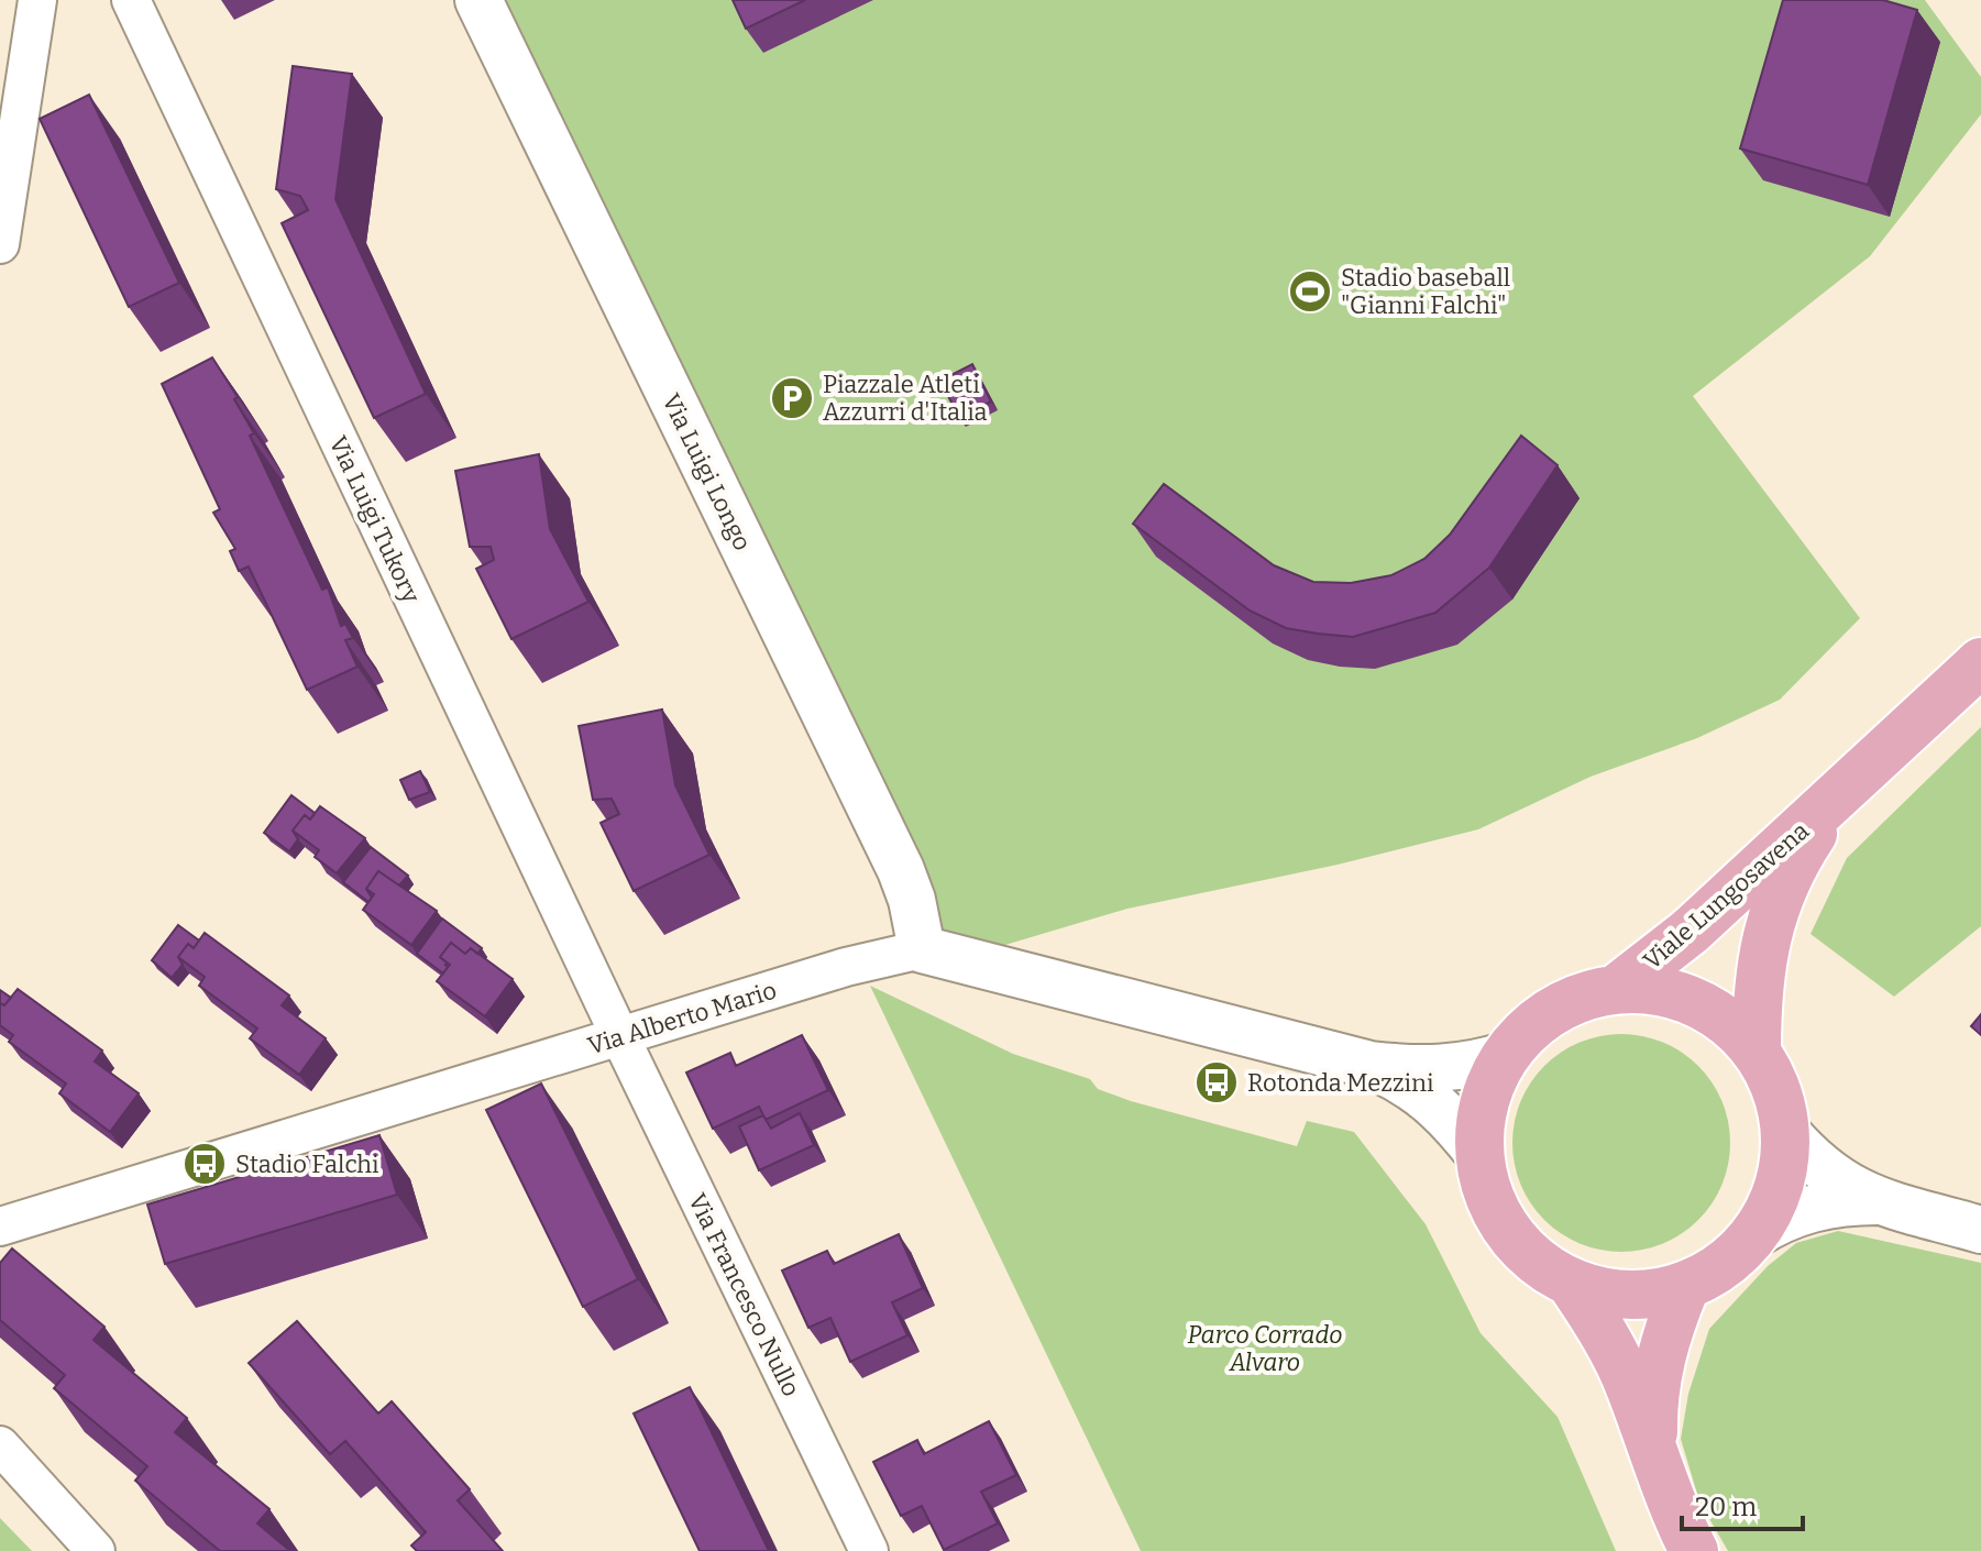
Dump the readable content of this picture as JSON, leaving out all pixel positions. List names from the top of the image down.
{
  "streets": {
    "main road": ["Viale Lungosavena"],
    "street": [
      "Via Luigi Longo",
      "Via Luigi Tukory",
      "Via Alberto Mario",
      "Via Francesco Nullo"
    ]
  },
  "crossings": [
    ["Via Luigi Longo", "Via Alberto Mario"],
    ["Via Luigi Tukory", "Via Alberto Mario"],
    ["Via Luigi Tukory", "Via Francesco Nullo"],
    ["Viale Lungosavena", "Via Alberto Mario"],
    ["Via Alberto Mario", "Via Francesco Nullo"]
  ],
  "parks": ["Parco Corrado Alvaro"],
  "places": {
    "sports": ["Stadio baseball \"Gianni Falchi\""],
    "parking": ["Piazzale Atleti Azzurri d'Italia"],
    "bus stop": ["Rotonda Mezzini", "Stadio Falchi"]
  },
  "scale_bar": "20 m"
}
